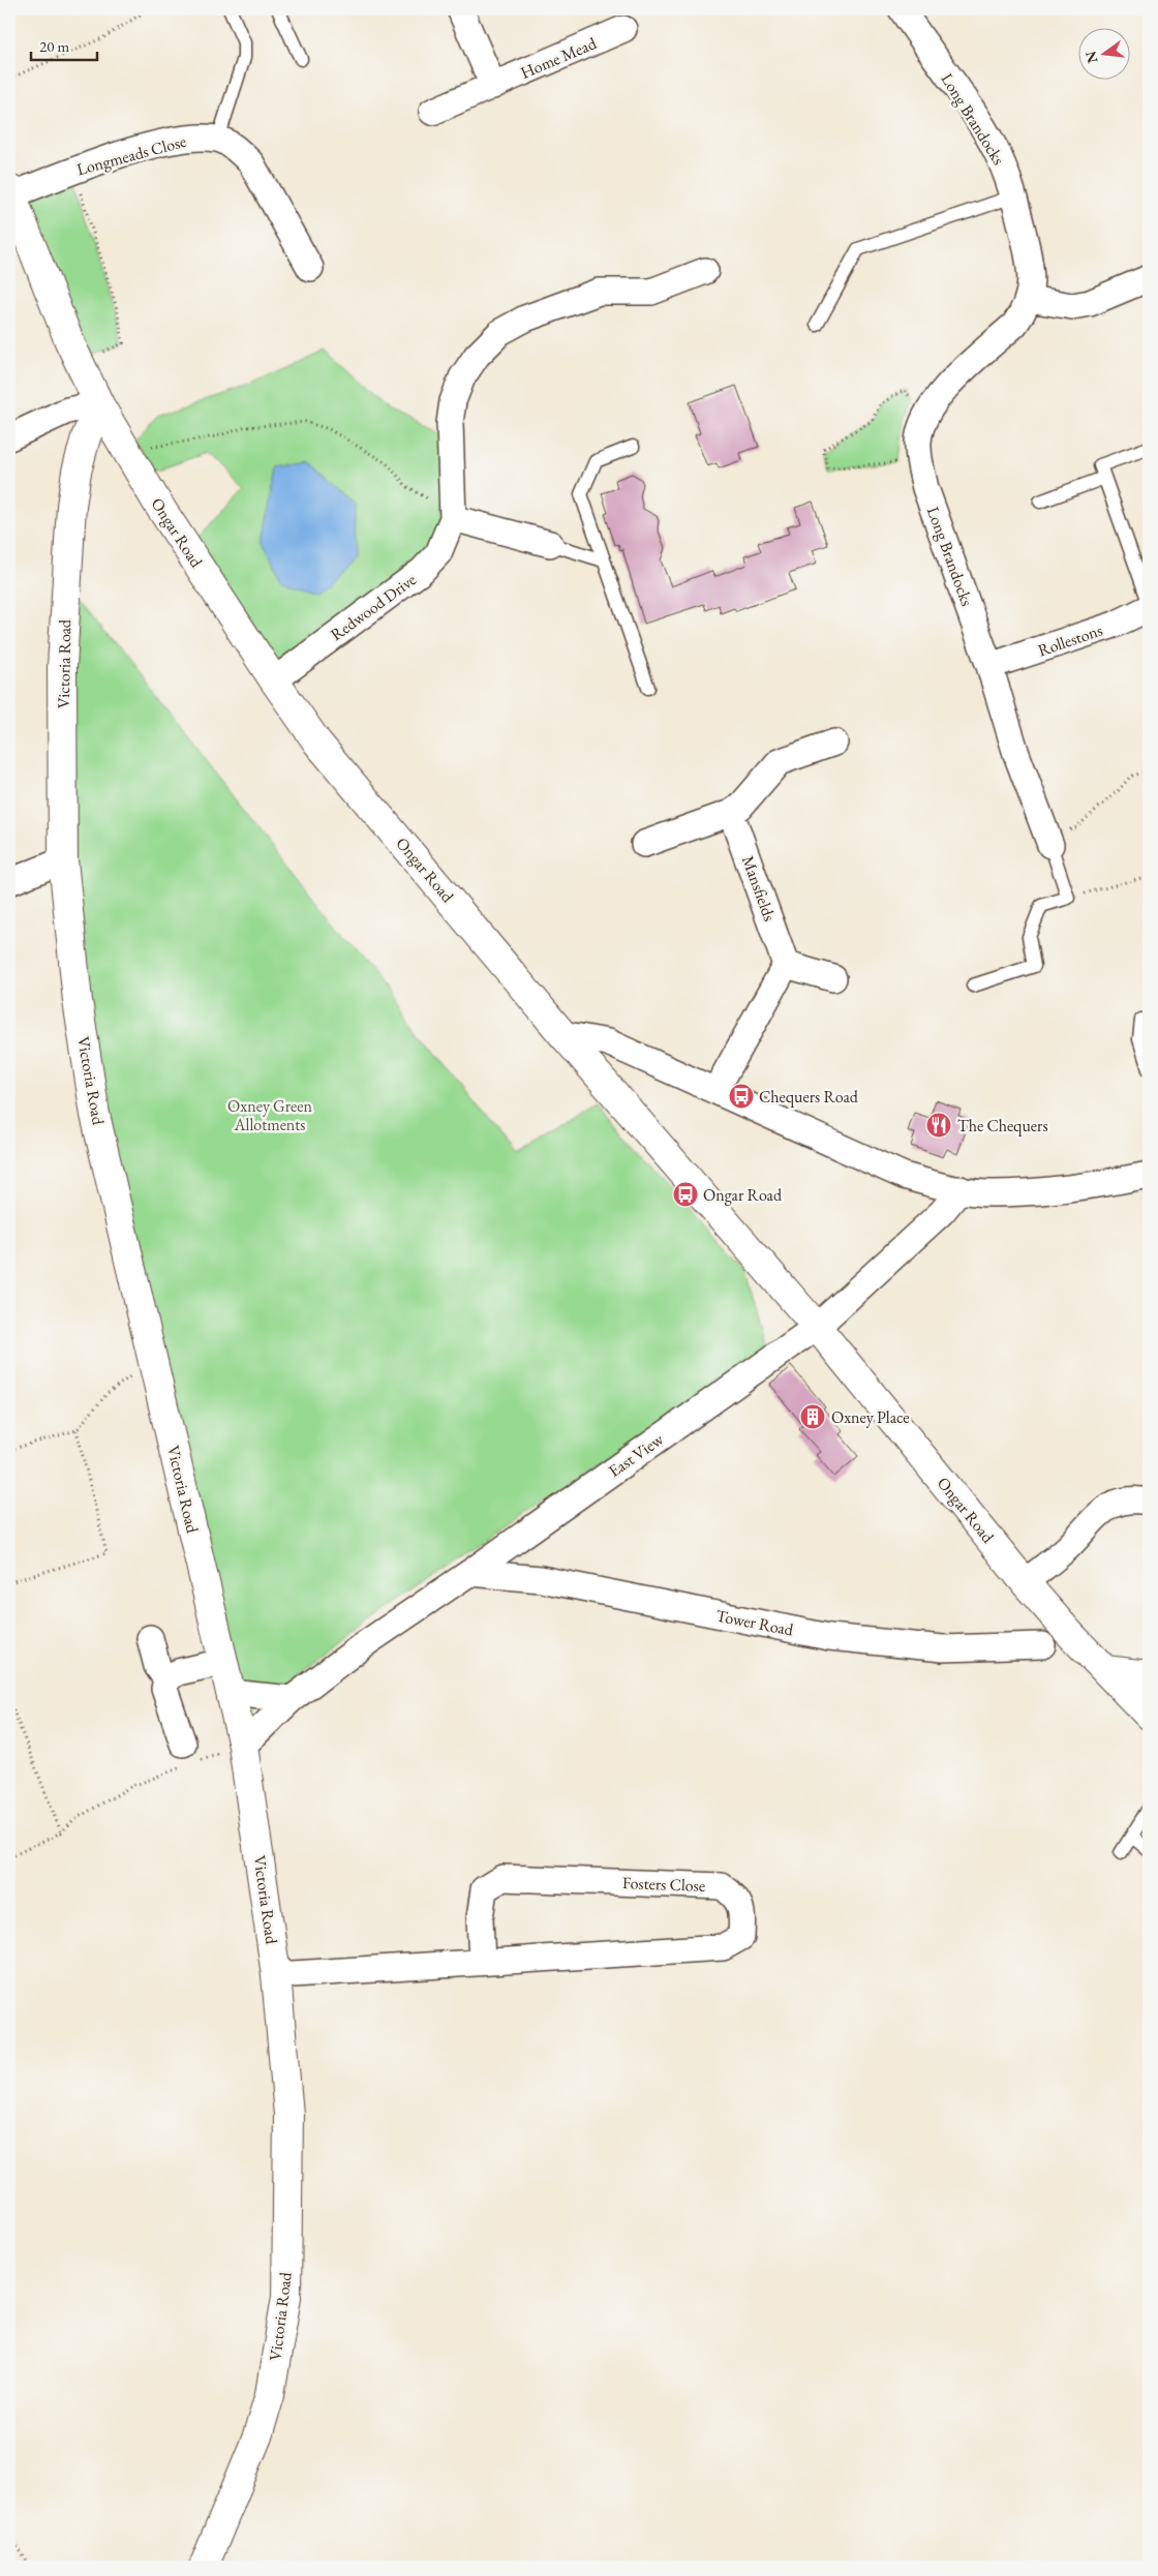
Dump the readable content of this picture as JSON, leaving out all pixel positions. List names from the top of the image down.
{
  "streets": {
    "street": [
      "Home Mead",
      "Long Brandocks",
      "Longmeads Close",
      "Ongar Road",
      "Redwood Drive",
      "Rollestons",
      "Victoria Road",
      "Mansfields",
      "East View",
      "Tower Road",
      "Fosters Close"
    ]
  },
  "crossings": [
    ["Long Brandocks", "Rollestons"],
    ["Longmeads Close", "Ongar Road"],
    ["Ongar Road", "Redwood Drive"],
    ["Ongar Road", "Victoria Road"],
    ["Ongar Road", "East View"],
    ["Victoria Road", "East View"],
    ["Victoria Road", "Fosters Close"],
    ["East View", "Tower Road"]
  ],
  "parks": ["Oxney Green Allotments"],
  "places": {
    "bus stop": ["Chequers Road", "Ongar Road"],
    "restaurant": ["The Chequers"],
    "building": ["Oxney Place"]
  },
  "scale_bar": "20 m",
  "north": "left"
}
